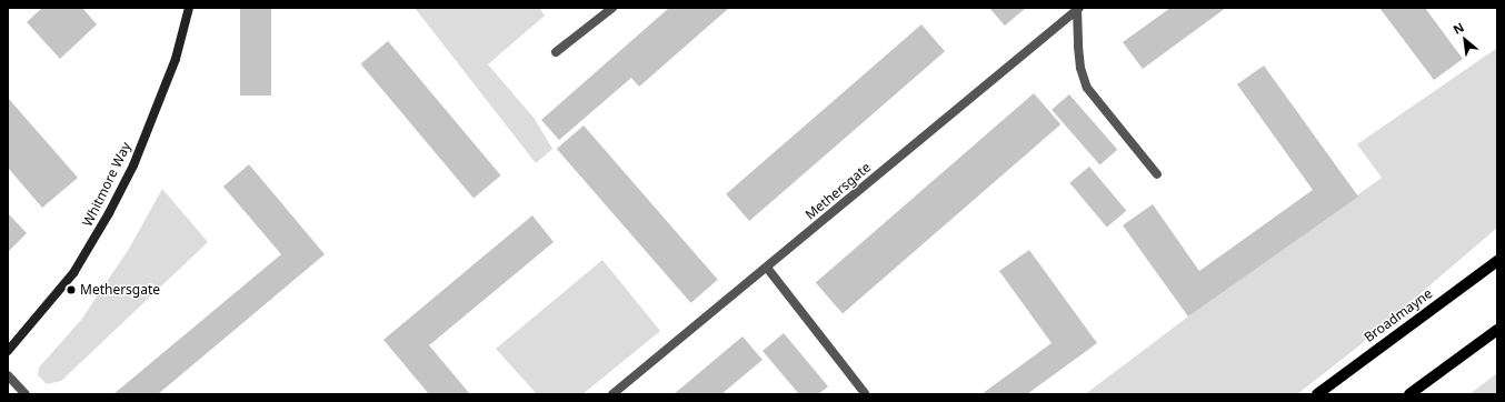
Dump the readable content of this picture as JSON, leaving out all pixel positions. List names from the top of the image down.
{
  "streets": {
    "main road": ["Broadmayne"],
    "street": ["Whitmore Way", "Methersgate"]
  },
  "places": ["Methersgate"],
  "north": "top left"
}
